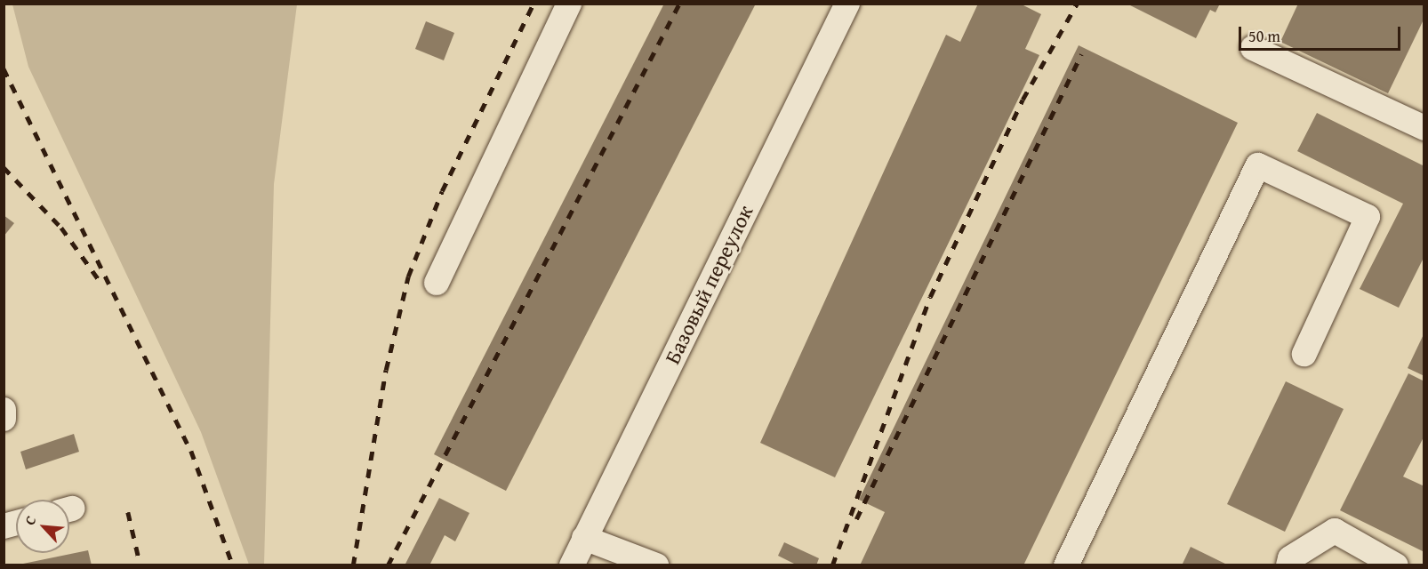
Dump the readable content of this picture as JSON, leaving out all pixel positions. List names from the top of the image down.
{
  "streets": {
    "street": ["Базовый переулок"]
  },
  "scale_bar": "50 m",
  "north": "top left"
}
